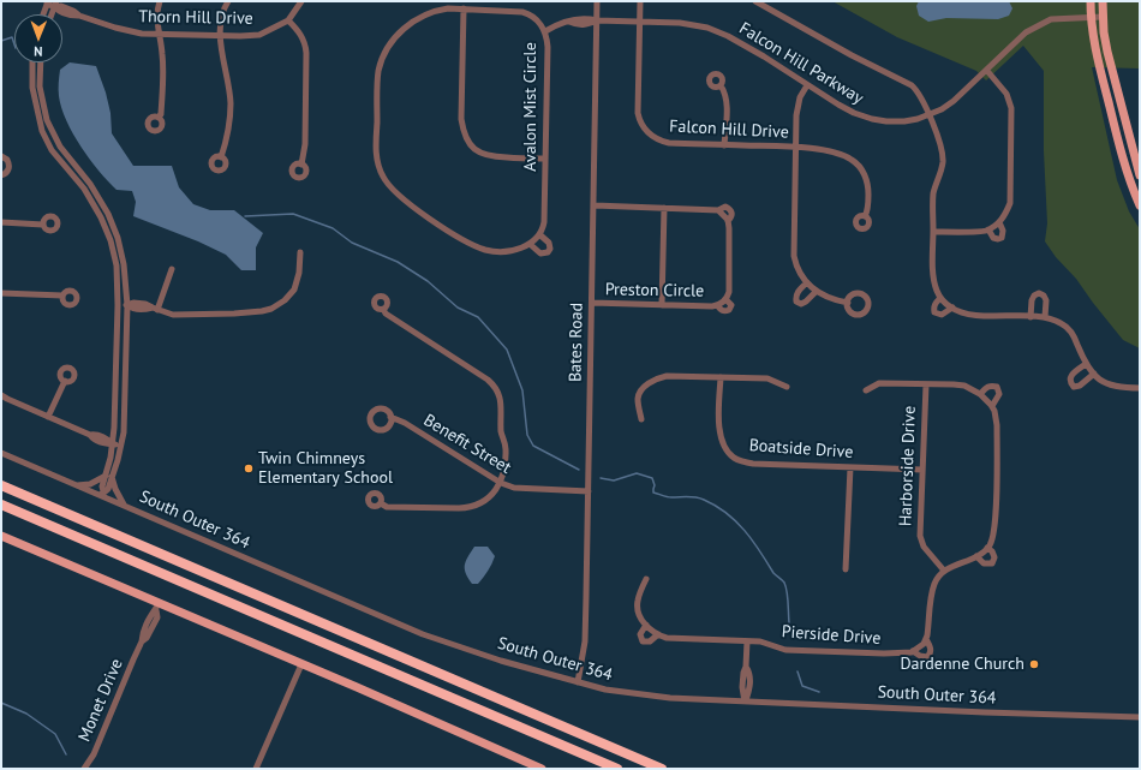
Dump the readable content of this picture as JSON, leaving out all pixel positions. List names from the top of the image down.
{
  "streets": {
    "street": [
      "Thorn Hill Drive",
      "Falcon Hill Parkway",
      "Avalon Mist Circle",
      "Falcon Hill Drive",
      "Preston Circle",
      "Bates Road",
      "Benefit Street",
      "Boatside Drive",
      "Harborside Drive",
      "South Outer 364",
      "Pierside Drive",
      "Monet Drive"
    ]
  },
  "crossings": [
    ["Falcon Hill Parkway", "Avalon Mist Circle"],
    ["Falcon Hill Parkway", "Falcon Hill Drive"],
    ["Falcon Hill Parkway", "Bates Road"],
    ["Preston Circle", "Bates Road"],
    ["Bates Road", "Benefit Street"],
    ["Bates Road", "South Outer 364"],
    ["Boatside Drive", "Harborside Drive"],
    ["Harborside Drive", "Pierside Drive"]
  ],
  "places": ["Twin Chimneys Elementary School", "Dardenne Church"],
  "north": "bottom"
}
